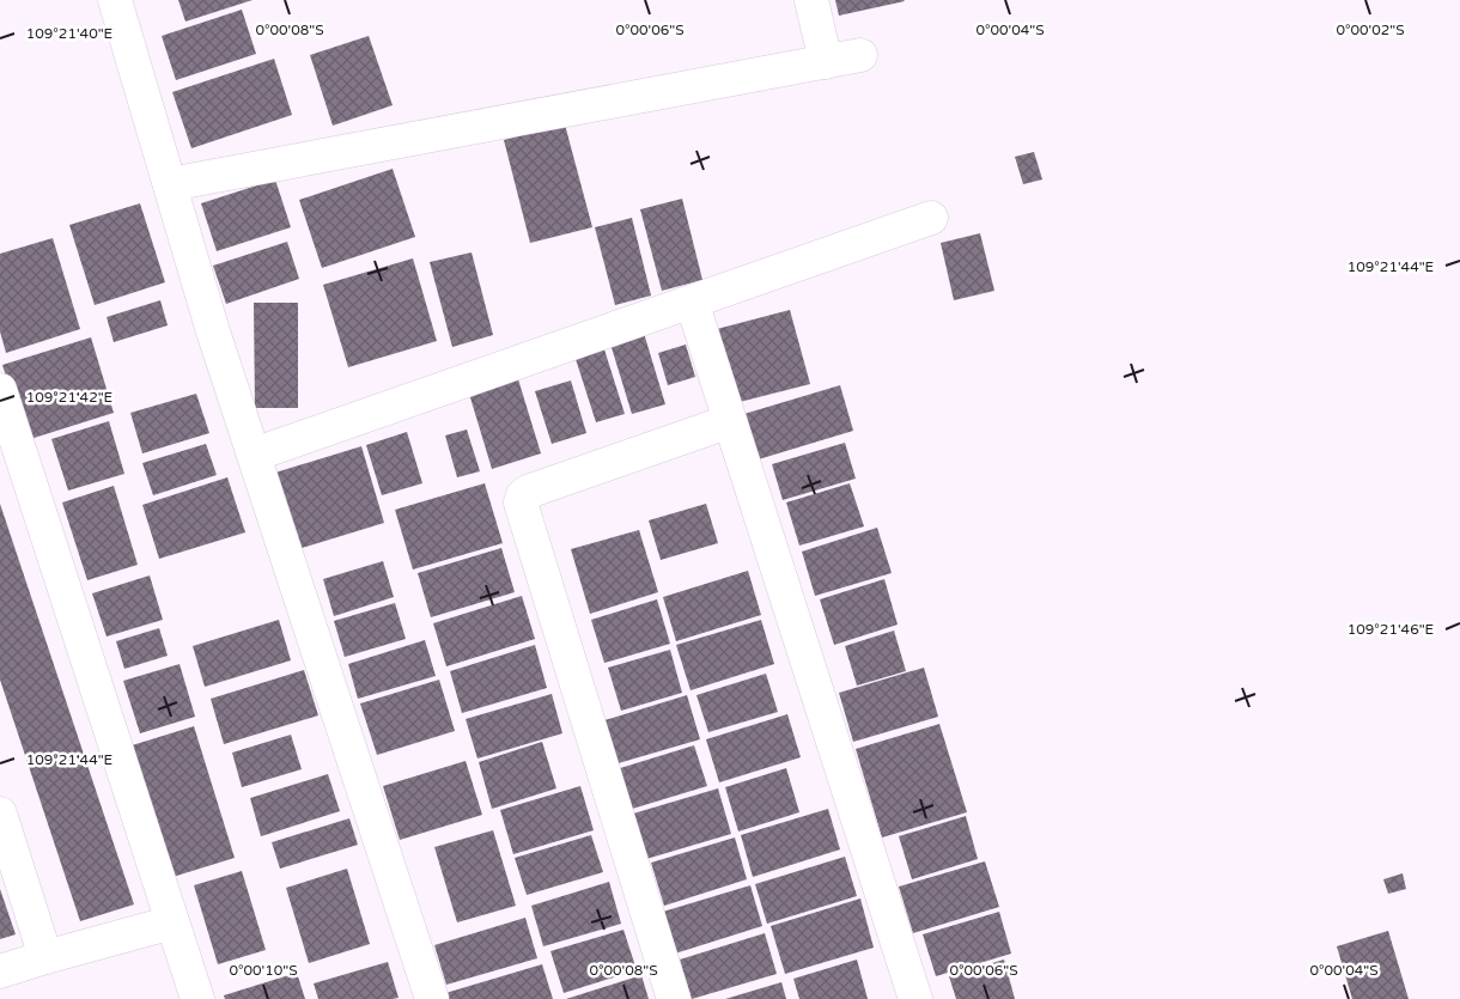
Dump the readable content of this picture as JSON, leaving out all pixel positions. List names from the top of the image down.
{
  "coordinates": [
    "0°00'08\"S",
    "0°00'06\"S",
    "0°00'04\"S",
    "0°00'02\"S",
    "109°21'40\"E",
    "109°21'44\"E",
    "109°21'42\"E",
    "109°21'46\"E",
    "0°00'10\"S"
  ]
}
